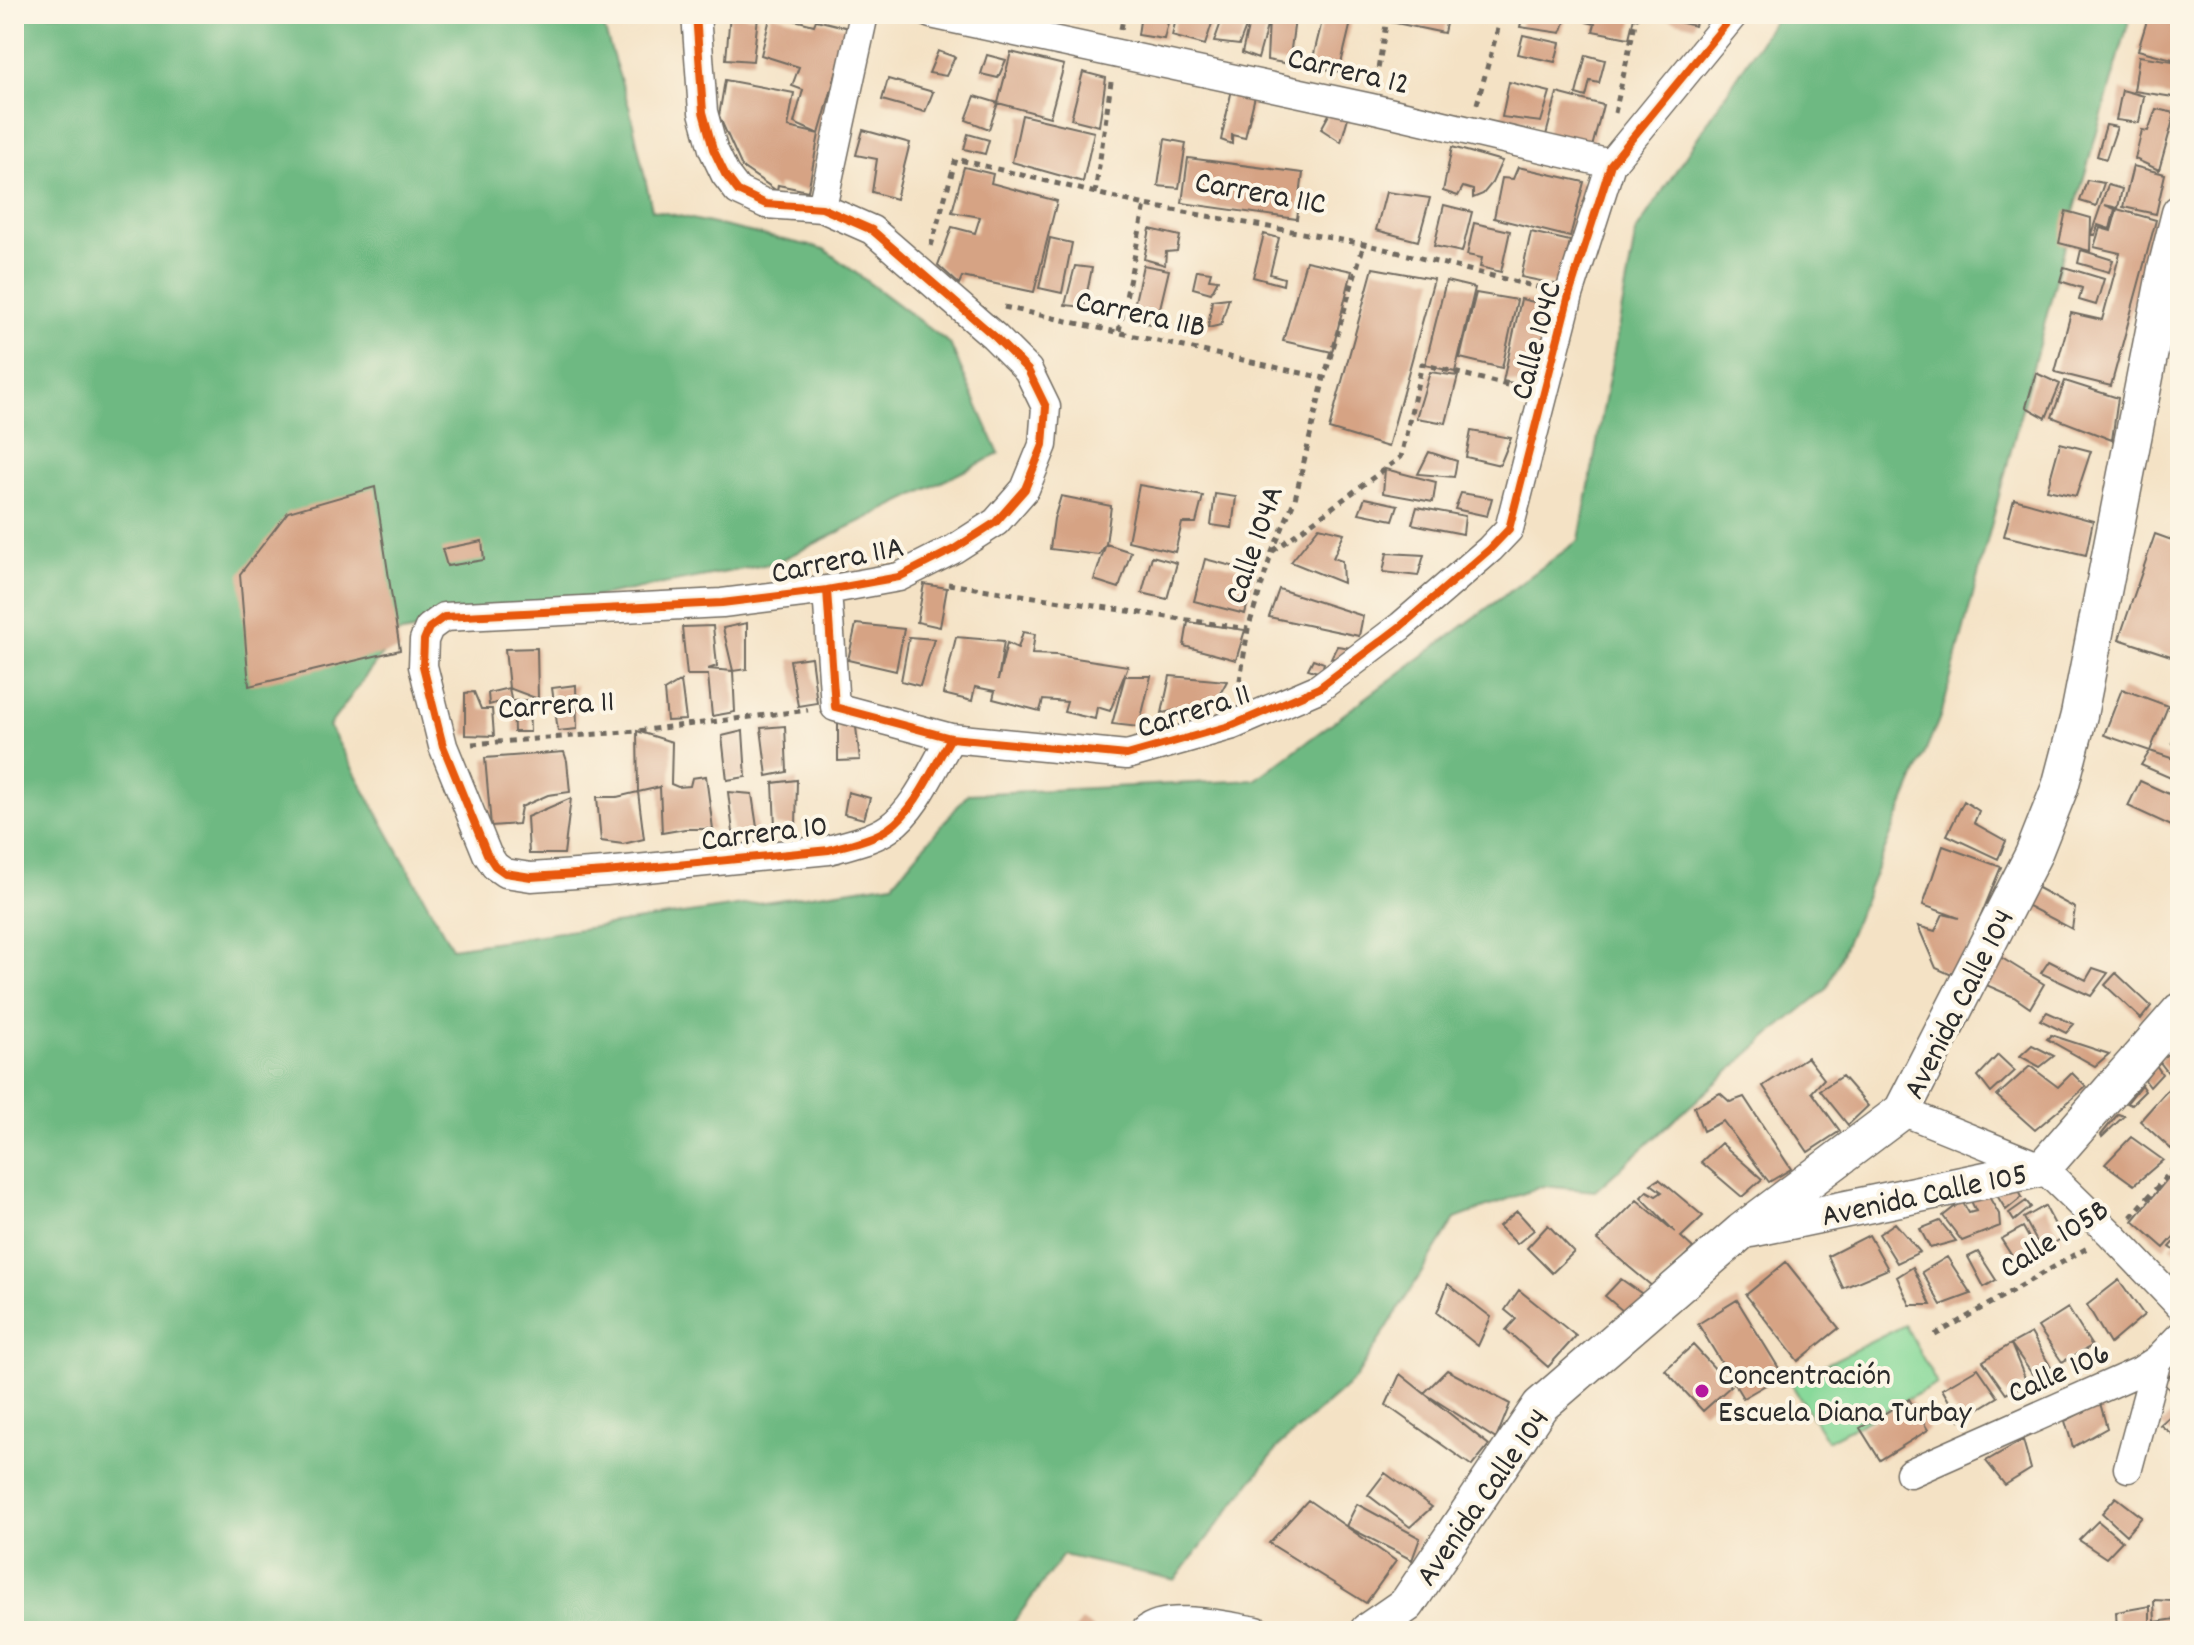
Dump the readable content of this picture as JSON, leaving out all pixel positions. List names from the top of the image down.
{
  "streets": {
    "main road": ["Avenida Calle 104", "Avenida Calle 105"],
    "street": [
      "Carrera 12",
      "Calle 104C",
      "Carrera 11A",
      "Carrera 11",
      "Carrera 10",
      "Calle 106"
    ],
    "path": [
      "Carrera 11C",
      "Carrera 11B",
      "Calle 104A",
      "Calle 105B"
    ]
  },
  "crossings": [
    ["Carrera 12", "Calle 104C"],
    ["Carrera 11C", "Calle 104A"],
    ["Carrera 11C", "Carrera 11A"],
    ["Carrera 11B", "Calle 104A"],
    ["Carrera 11B", "Carrera 11A"],
    ["Calle 104C", "Carrera 11"],
    ["Calle 104A", "Carrera 11A"],
    ["Calle 104A", "Carrera 11"],
    ["Carrera 11A", "Carrera 11"],
    ["Carrera 11A", "Carrera 10"],
    ["Carrera 11", "Carrera 10"],
    ["Avenida Calle 104", "Avenida Calle 105"]
  ],
  "places": ["Concentración Escuela Diana Turbay"]
}
